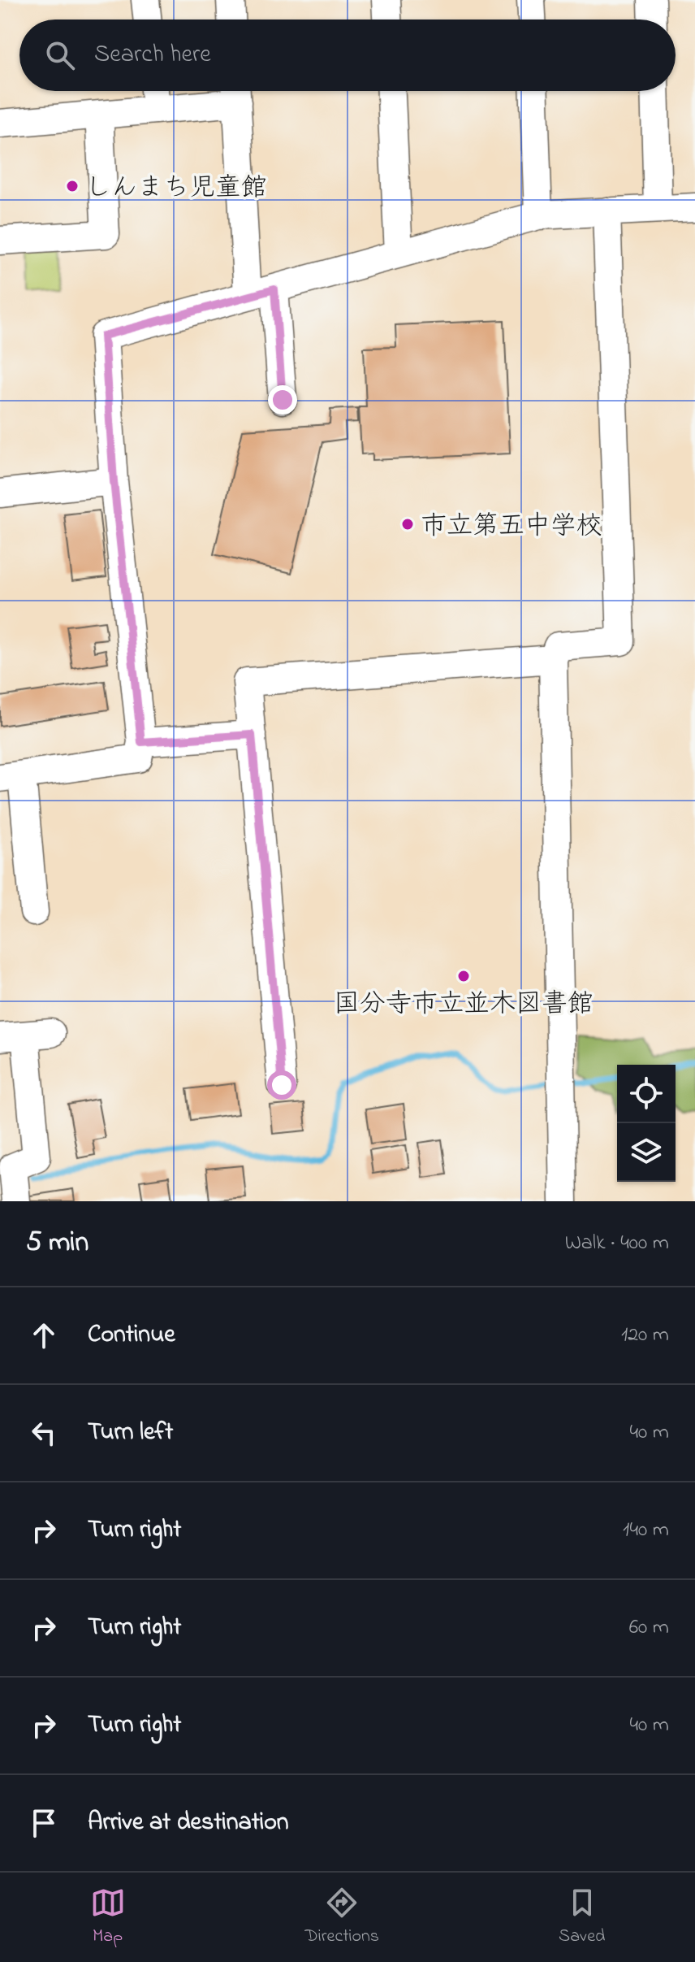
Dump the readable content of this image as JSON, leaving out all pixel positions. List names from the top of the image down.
{
  "places": ["しんまち児童館", "市立第五中学校", "国分寺市立並木図書館"],
  "page": {
    "search": "Search here",
    "heading": ["5 min", "Walk · 400 m"],
    "list": [
      ["Continue", "120 m"],
      ["Turn left", "40 m"],
      ["Turn right", "140 m"],
      ["Turn right", "60 m"],
      ["Turn right", "40 m"],
      "Arrive at destination"
    ],
    "nav": ["Map", "Directions", "Saved"]
  }
}
